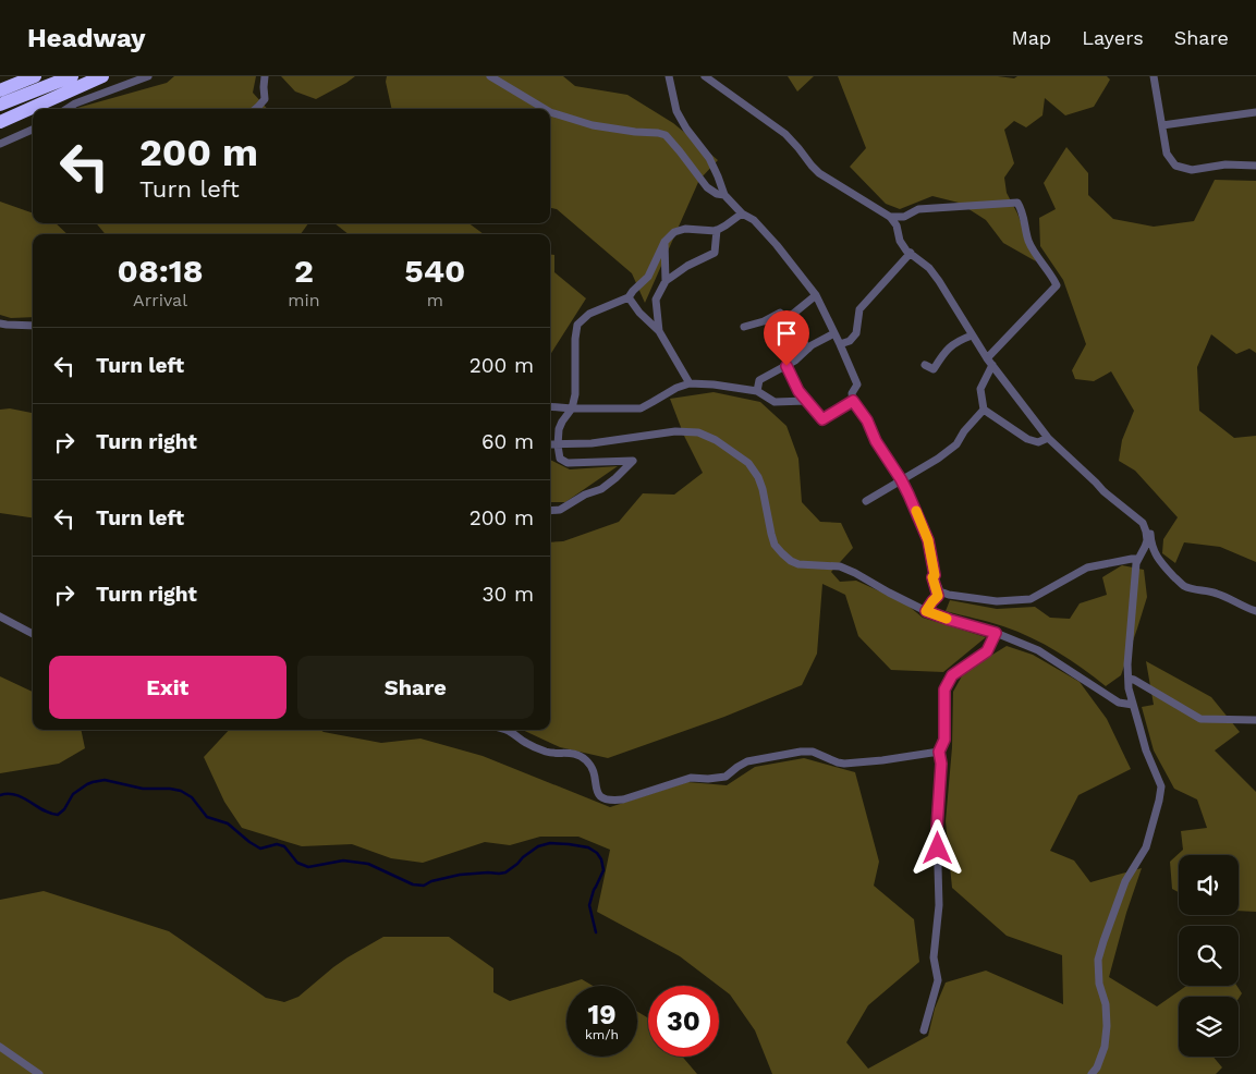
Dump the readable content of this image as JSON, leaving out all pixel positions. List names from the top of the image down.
{
  "page": {
    "header": "Headway",
    "nav": ["Map", "Layers", "Share"],
    "turn": ["200 m", "Turn left"],
    "eta": [
      "08:18",
      "Arrival",
      "2",
      "min",
      "540",
      "m"
    ],
    "list": [
      {
        "name": "Turn left",
        "value": "200 m"
      },
      {
        "name": "Turn right",
        "value": "60 m"
      },
      {
        "name": "Turn left",
        "value": "200 m"
      },
      {
        "name": "Turn right",
        "value": "30 m"
      }
    ],
    "buttons": ["Exit", "Share"],
    "speed": "19 km/h",
    "limit": "30"
  }
}
